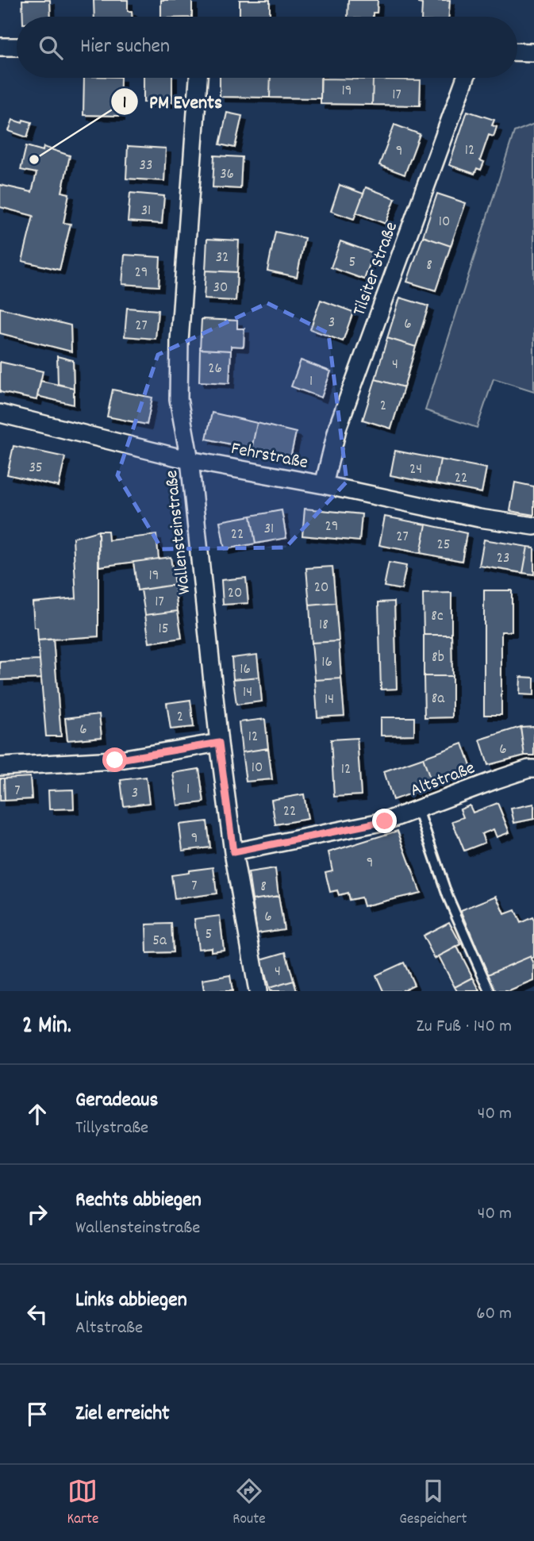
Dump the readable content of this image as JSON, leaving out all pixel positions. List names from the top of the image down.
{
  "streets": {
    "street": [
      "Tilsiter Straße",
      "Fehrstraße",
      "Wallensteinstraße",
      "Altstraße"
    ]
  },
  "crossings": [
    ["Tilsiter Straße", "Fehrstraße"],
    ["Fehrstraße", "Wallensteinstraße"],
    ["Wallensteinstraße", "Altstraße"]
  ],
  "places": ["PM Events"],
  "house_numbers": [
    "19",
    "17",
    "12",
    "9",
    "33",
    "36",
    "31",
    "10",
    "32",
    "5",
    "8",
    "29",
    "30",
    "3",
    "6",
    "27",
    "4",
    "26",
    "1",
    "2",
    "35",
    "24",
    "22",
    "29",
    "31",
    "22",
    "27",
    "25",
    "23",
    "19",
    "20",
    "20",
    "17",
    "8c",
    "18",
    "15",
    "8b",
    "16",
    "16",
    "14",
    "8a",
    "14",
    "2",
    "6",
    "12",
    "6",
    "10",
    "12",
    "1",
    "7",
    "3",
    "22",
    "9",
    "9",
    "7",
    "8",
    "6",
    "5",
    "5a",
    "4"
  ],
  "page": {
    "search": "Hier suchen",
    "heading": ["2 Min.", "Zu Fuß · 140 m"],
    "list": [
      ["Geradeaus", "Tillystraße", "40 m"],
      ["Rechts abbiegen", "Wallensteinstraße", "40 m"],
      ["Links abbiegen", "Altstraße", "60 m"],
      "Ziel erreicht"
    ],
    "nav": ["Karte", "Route", "Gespeichert"]
  }
}
